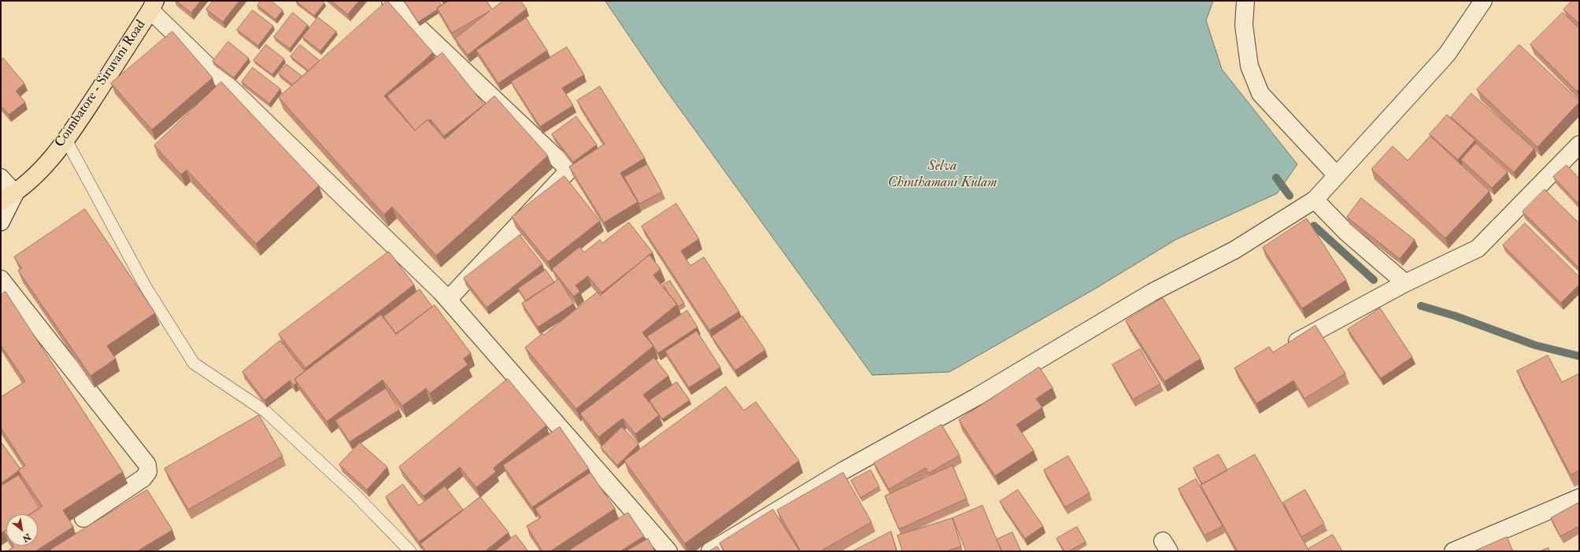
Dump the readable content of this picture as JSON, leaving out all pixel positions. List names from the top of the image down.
{
  "streets": {
    "main road": ["Coimbatore - Siruvani Road"]
  },
  "water": ["Selva Chinthamani Kulam"],
  "north": "bottom right"
}
